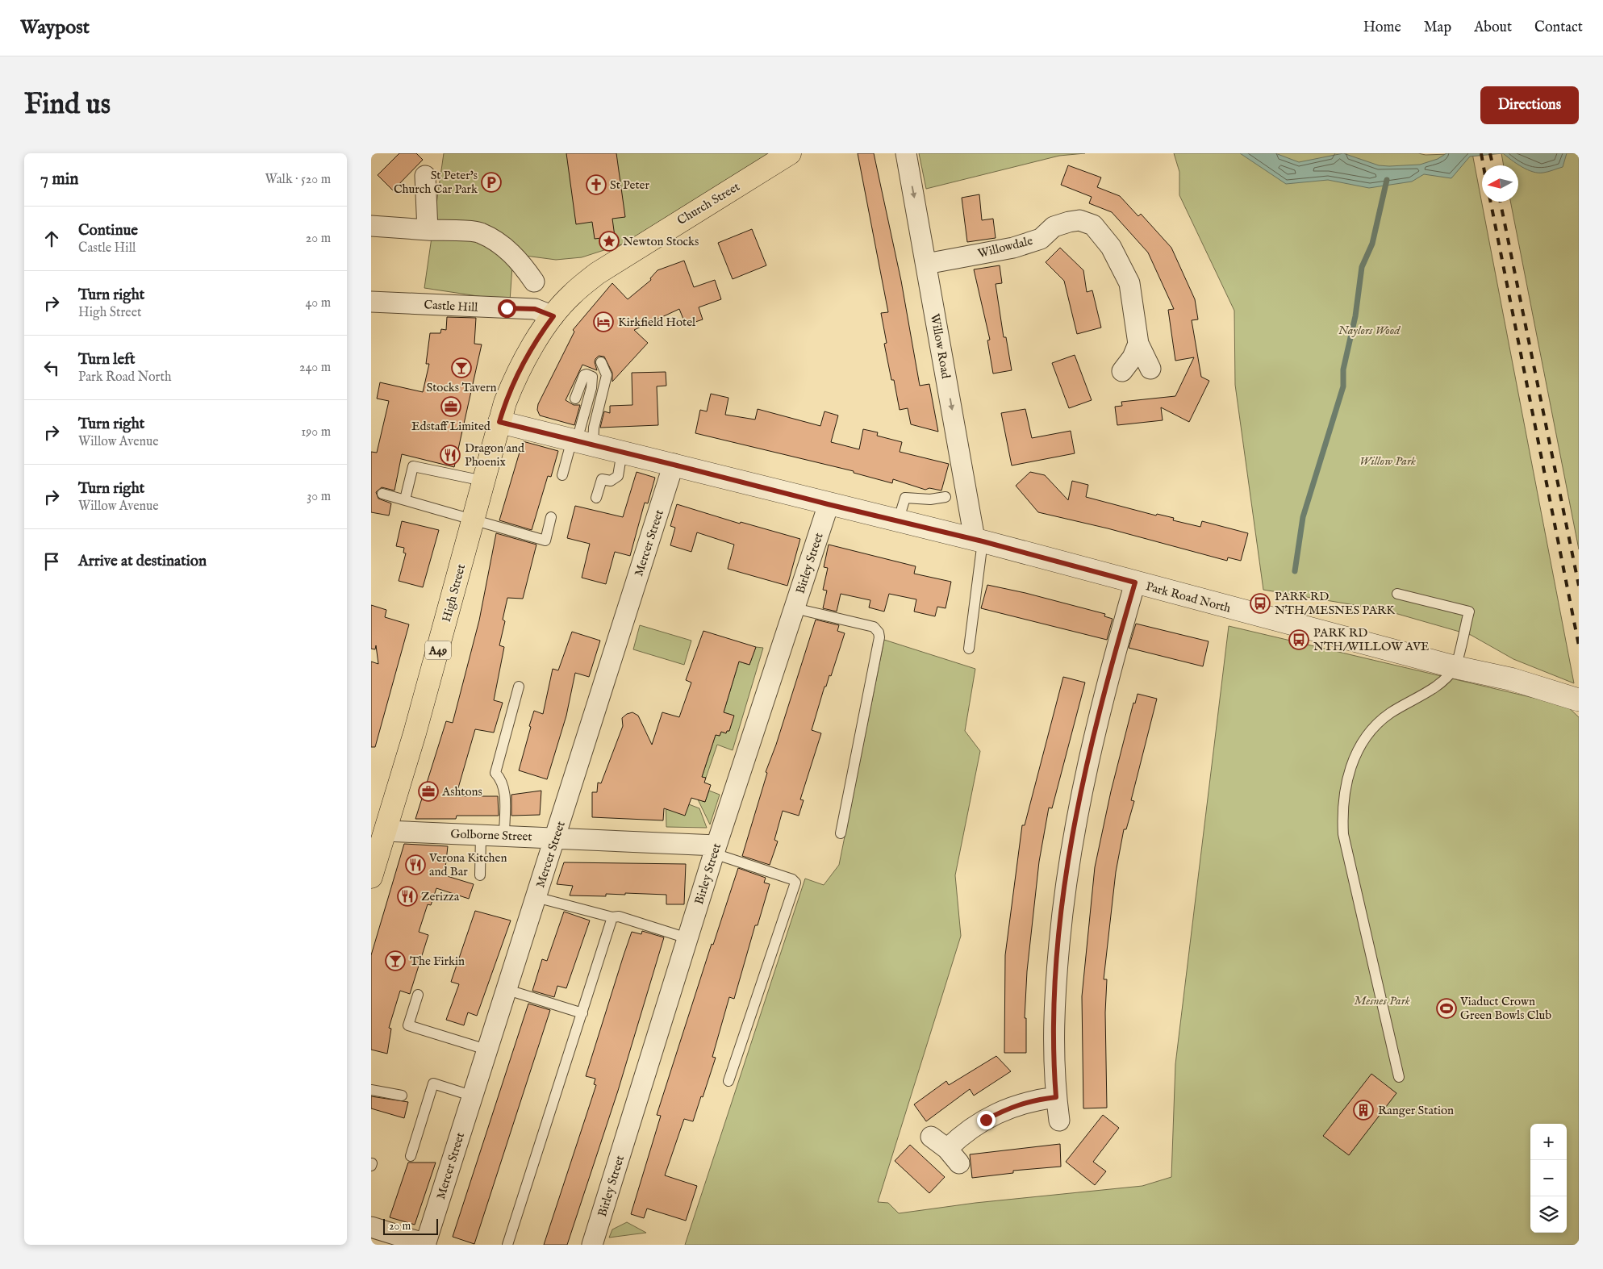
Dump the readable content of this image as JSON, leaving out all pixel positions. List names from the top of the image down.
{
  "streets": {
    "main road": ["Church Street", "High Street", "A49"],
    "street": [
      "Willowdale",
      "Castle Hill",
      "Willow Road",
      "Mercer Street",
      "Birley Street",
      "Park Road North",
      "Golborne Street"
    ]
  },
  "crossings": [
    ["Church Street", "Castle Hill"],
    ["Church Street", "High Street"],
    ["Willowdale", "Willow Road"],
    ["Castle Hill", "High Street"],
    ["Willow Road", "Park Road North"],
    ["Mercer Street", "Park Road North"],
    ["Mercer Street", "Golborne Street"],
    ["Birley Street", "Park Road North"],
    ["Birley Street", "Golborne Street"],
    ["High Street", "Park Road North"],
    ["High Street", "Golborne Street"]
  ],
  "one_way": ["Willow Road"],
  "parks": ["Naylors Wood", "Willow Park", "Mesnes Park"],
  "places": {
    "parking": ["St Peter's Church Car Park"],
    "church": ["St Peter"],
    "place": ["Newton Stocks"],
    "hotel": ["Kirkfield Hotel"],
    "bar": ["Stocks Tavern", "The Firkin"],
    "office": ["Edstaff Limited", "Ashtons"],
    "restaurant": ["Dragon and Phoenix", "Verona Kitchen and Bar", "Zerizza"],
    "bus stop": ["PARK RD NTH/MESNES PARK", "PARK RD NTH/WILLOW AVE"],
    "sports": ["Viaduct Crown Green Bowls Club"],
    "building": ["Ranger Station"]
  },
  "scale_bar": "20 m",
  "north": "left",
  "page": {
    "header": "Waypost",
    "nav": [
      "Home",
      "Map",
      "About",
      "Contact"
    ],
    "buttons": "Directions",
    "title": "Find us",
    "heading": ["7 min", "Walk · 520 m"],
    "list": [
      ["Continue", "Castle Hill", "20 m"],
      ["Turn right", "High Street", "40 m"],
      ["Turn left", "Park Road North", "240 m"],
      ["Turn right", "Willow Avenue", "190 m"],
      ["Turn right", "Willow Avenue", "30 m"],
      "Arrive at destination"
    ],
    "map_buttons": ["+", "−"],
    "scale": "20 m"
  }
}
